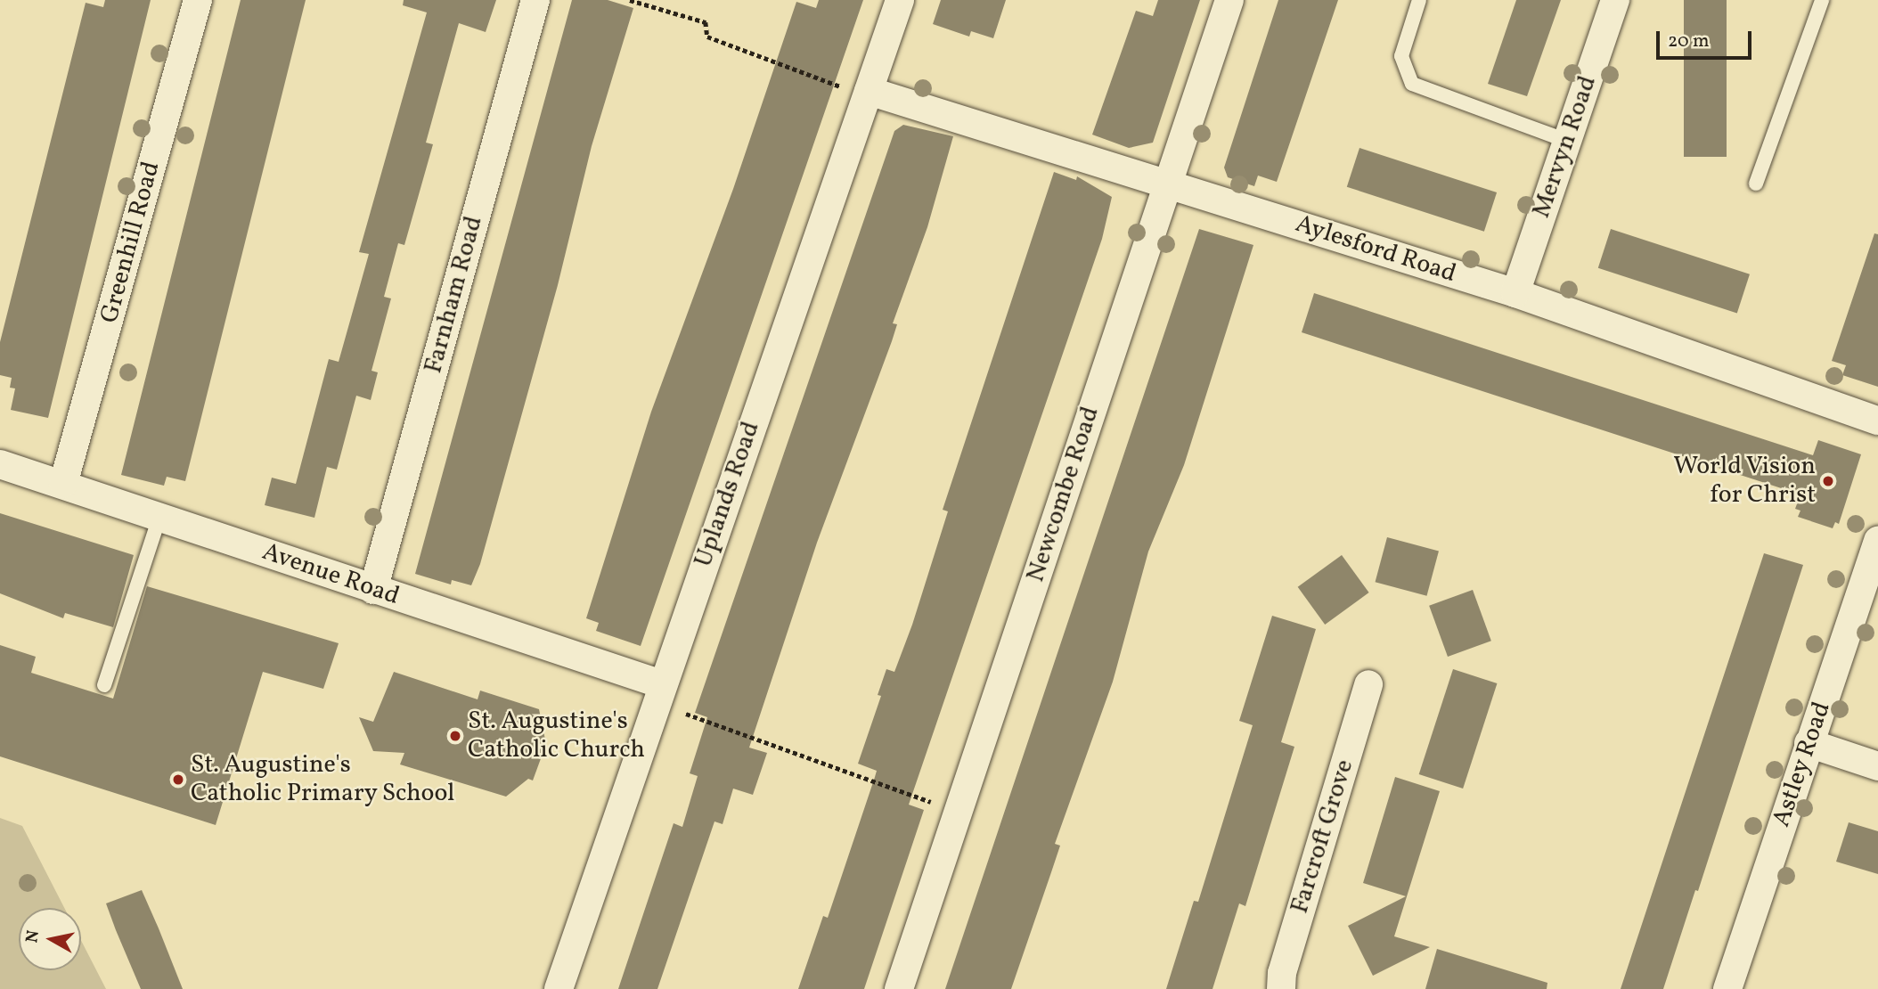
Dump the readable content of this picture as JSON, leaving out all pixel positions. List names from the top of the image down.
{
  "streets": {
    "street": [
      "Mervyn Road",
      "Greenhill Road",
      "Aylesford Road",
      "Farnham Road",
      "Uplands Road",
      "Newcombe Road",
      "Avenue Road",
      "Astley Road",
      "Farcroft Grove"
    ]
  },
  "crossings": [
    ["Mervyn Road", "Aylesford Road"],
    ["Greenhill Road", "Avenue Road"],
    ["Aylesford Road", "Uplands Road"],
    ["Aylesford Road", "Newcombe Road"],
    ["Farnham Road", "Avenue Road"],
    ["Uplands Road", "Avenue Road"]
  ],
  "places": ["World Vision for Christ", "St. Augustine's Catholic Church", "St. Augustine's Catholic Primary School"],
  "scale_bar": "20 m",
  "north": "left"
}
